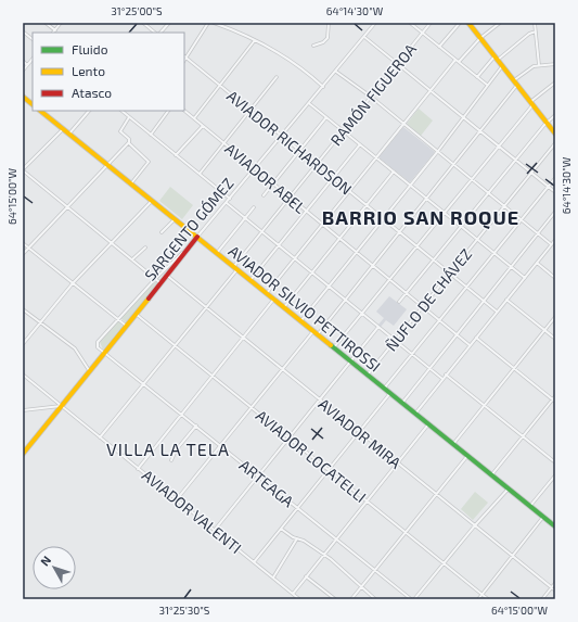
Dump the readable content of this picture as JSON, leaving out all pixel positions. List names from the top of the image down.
{
  "streets": {
    "main road": ["SARGENTO GÓMEZ", "AVIADOR SILVIO PETTIROSSI"],
    "street": [
      "RAMÓN FIGUEROA",
      "AVIADOR RICHARDSON",
      "AVIADOR ABEL",
      "ÑUFLO DE CHÁVEZ",
      "AVIADOR MIRA",
      "AVIADOR LOCATELLI",
      "ARTEAGA",
      "AVIADOR VALENTI"
    ]
  },
  "crossings": [
    ["RAMÓN FIGUEROA", "AVIADOR RICHARDSON"],
    ["RAMÓN FIGUEROA", "AVIADOR ABEL"],
    ["RAMÓN FIGUEROA", "AVIADOR SILVIO PETTIROSSI"],
    ["RAMÓN FIGUEROA", "AVIADOR MIRA"],
    ["RAMÓN FIGUEROA", "AVIADOR LOCATELLI"],
    ["RAMÓN FIGUEROA", "ARTEAGA"],
    ["RAMÓN FIGUEROA", "AVIADOR VALENTI"],
    ["AVIADOR RICHARDSON", "SARGENTO GÓMEZ"],
    ["AVIADOR RICHARDSON", "ÑUFLO DE CHÁVEZ"],
    ["AVIADOR ABEL", "SARGENTO GÓMEZ"],
    ["AVIADOR ABEL", "ÑUFLO DE CHÁVEZ"],
    ["SARGENTO GÓMEZ", "AVIADOR SILVIO PETTIROSSI"],
    ["SARGENTO GÓMEZ", "AVIADOR MIRA"],
    ["SARGENTO GÓMEZ", "AVIADOR LOCATELLI"],
    ["SARGENTO GÓMEZ", "ARTEAGA"],
    ["SARGENTO GÓMEZ", "AVIADOR VALENTI"],
    ["ÑUFLO DE CHÁVEZ", "AVIADOR SILVIO PETTIROSSI"]
  ],
  "districts": ["BARRIO SAN ROQUE", "VILLA LA TELA"],
  "legend": ["Fluido", "Lento", "Atasco"],
  "north": "top left",
  "coordinates": [
    "31°25'00\"S",
    "64°14'30\"W",
    "64°15'00\"W",
    "31°25'30\"S"
  ]
}
